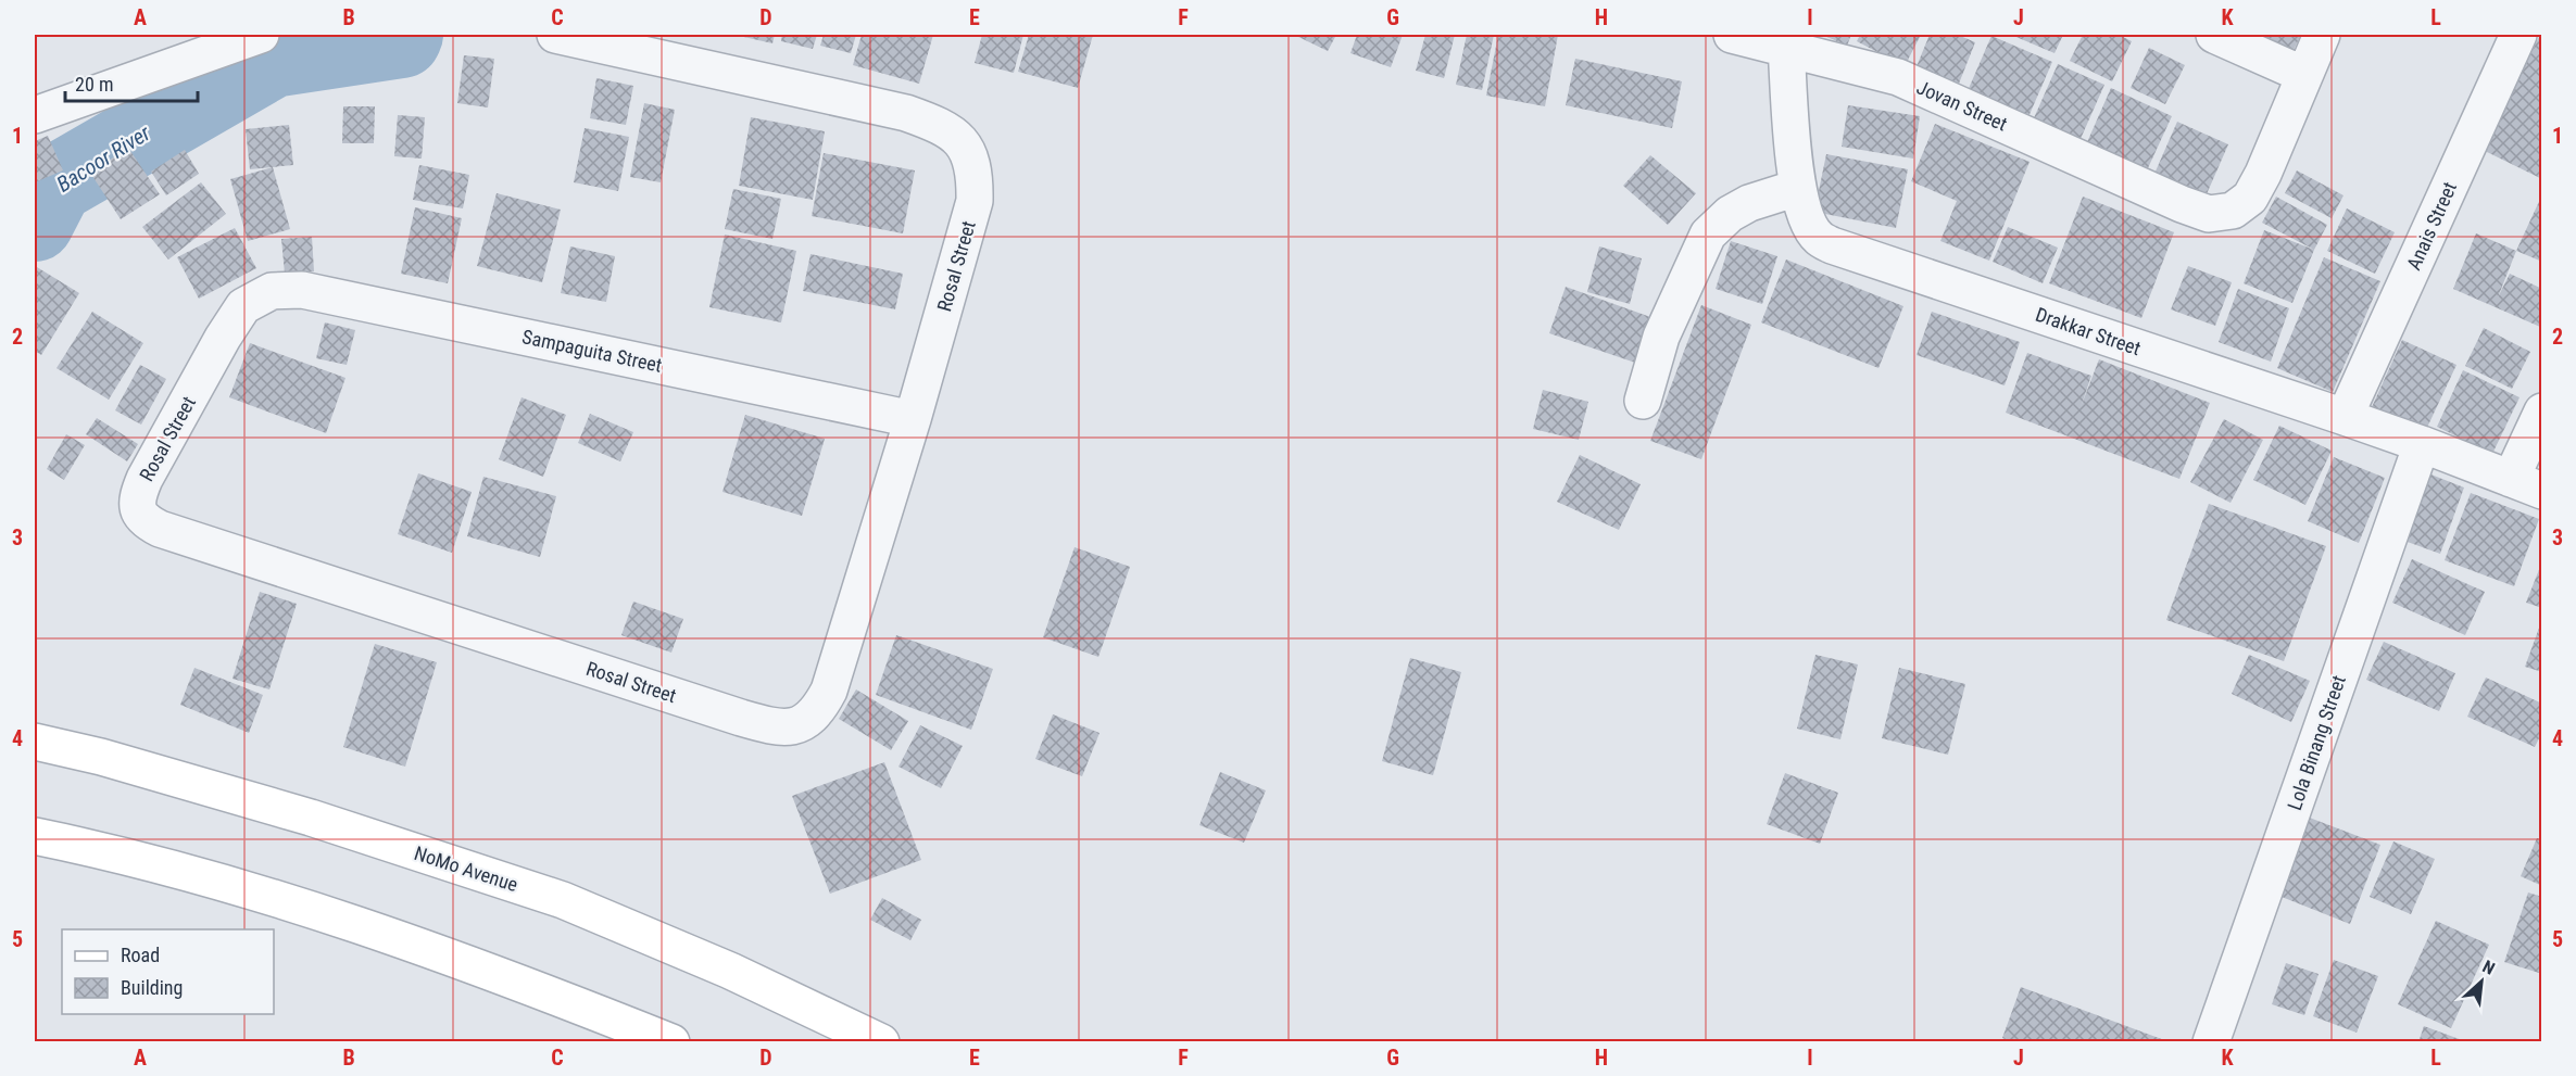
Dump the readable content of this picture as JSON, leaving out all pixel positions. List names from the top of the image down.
{
  "streets": {
    "main road": ["NoMo Avenue"],
    "street": [
      "Jovan Street",
      "Anais Street",
      "Rosal Street",
      "Drakkar Street",
      "Sampaguita Street",
      "Lola Binang Street"
    ]
  },
  "crossings": [
    ["Jovan Street", "Drakkar Street"],
    ["Anais Street", "Drakkar Street"],
    ["Rosal Street", "Sampaguita Street"],
    ["Drakkar Street", "Lola Binang Street"]
  ],
  "water": ["Bacoor River"],
  "legend": ["Road", "Building"],
  "scale_bar": "20 m",
  "north": "top right",
  "grid": {
    "columns": [
      "A",
      "B",
      "C",
      "D",
      "E",
      "F",
      "G",
      "H",
      "I",
      "J",
      "K",
      "L"
    ],
    "rows": [
      "1",
      "2",
      "3",
      "4",
      "5"
    ]
  }
}
